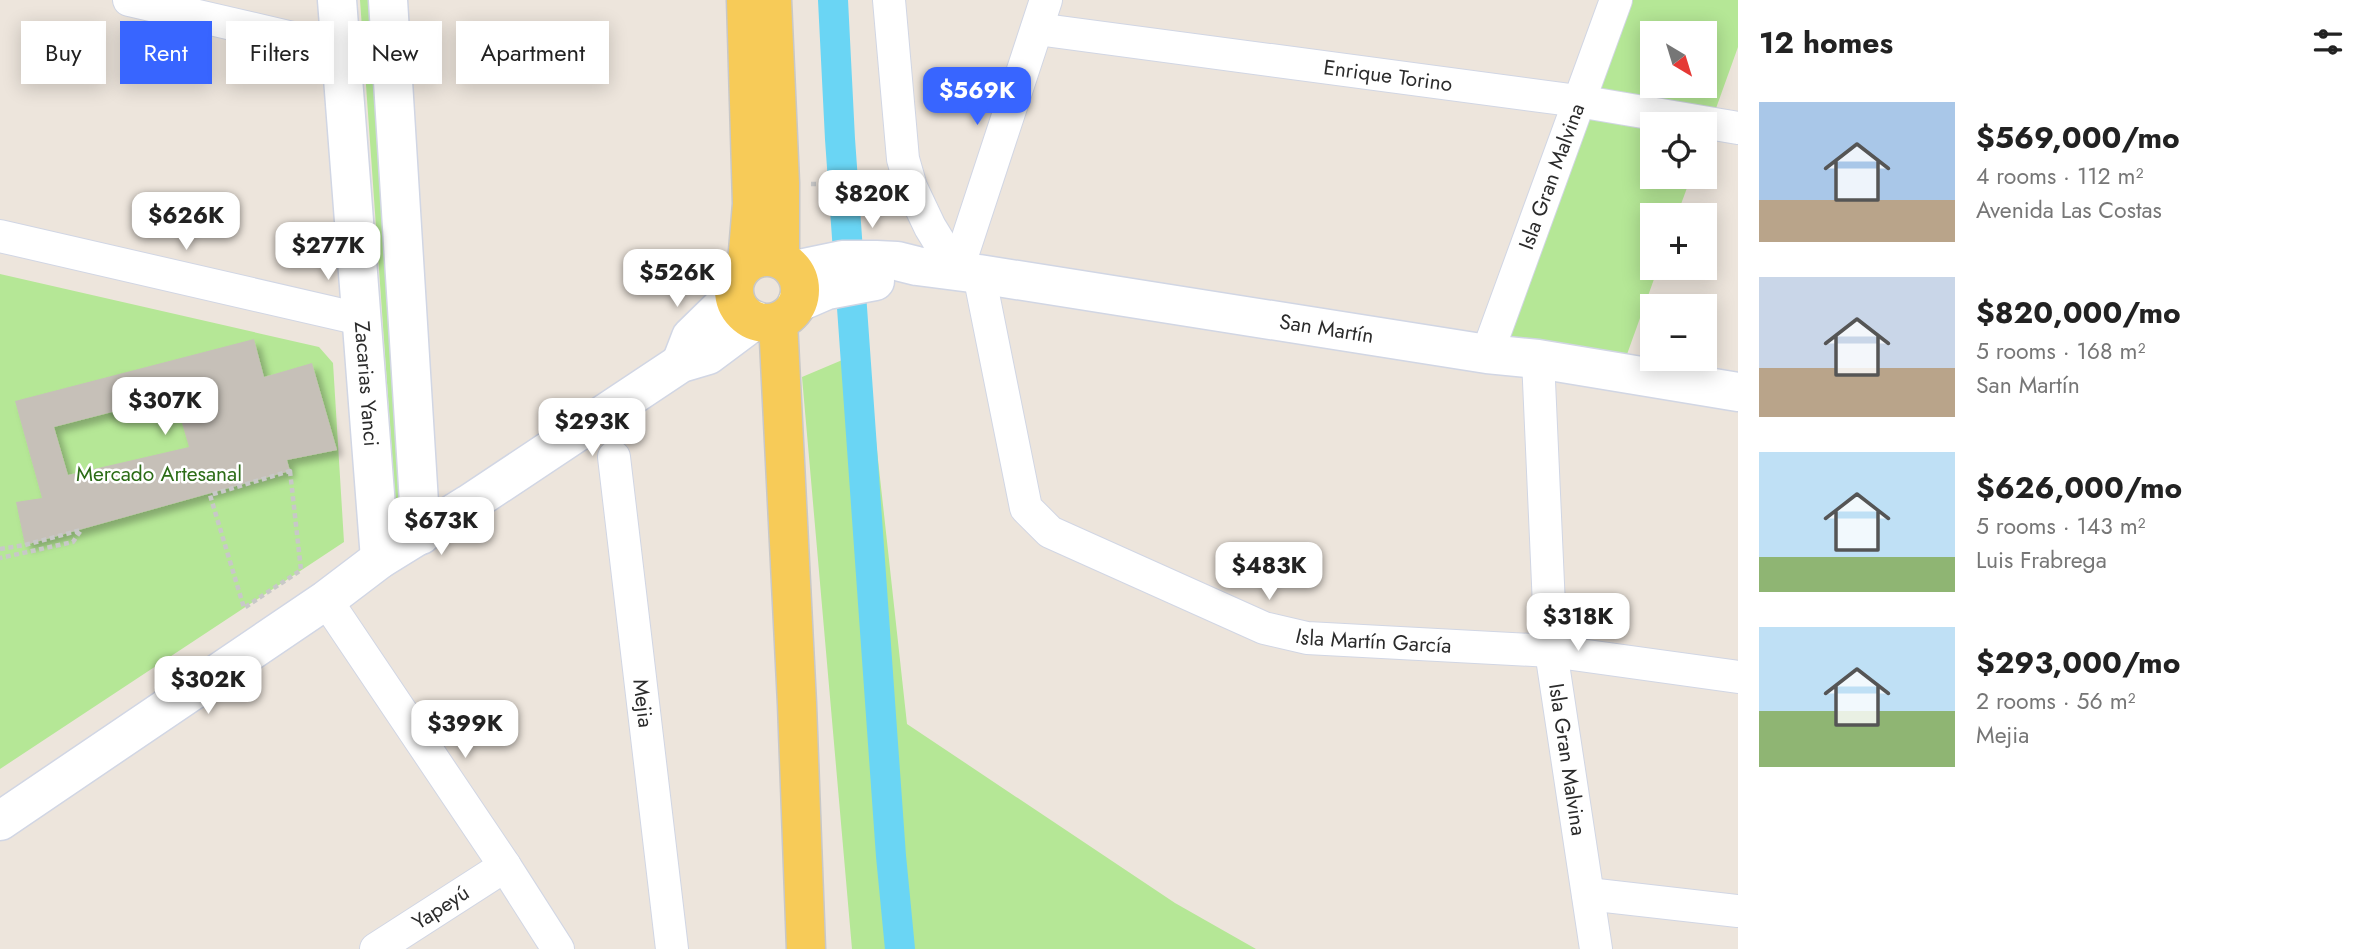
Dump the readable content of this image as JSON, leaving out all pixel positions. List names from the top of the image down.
{
  "streets": {
    "main road": ["San Martín", "Zacarias Yanci"],
    "street": [
      "Enrique Torino",
      "Isla Gran Malvina",
      "Isla Martín García",
      "Mejia",
      "Yapeyú"
    ]
  },
  "crossings": [
    ["Enrique Torino", "Isla Gran Malvina"],
    ["Isla Gran Malvina", "San Martín"],
    ["Isla Gran Malvina", "Isla Martín García"],
    ["San Martín", "Isla Martín García"]
  ],
  "parks": ["Mercado Artesanal"],
  "north": "bottom right",
  "page": {
    "heading": "12 homes",
    "map_buttons": ["+", "−"],
    "chip": [
      "Buy",
      "Rent",
      "Filters",
      "New",
      "Apartment"
    ],
    "price": [
      "$569K",
      "$820K",
      "$626K",
      "$277K",
      "$526K",
      "$307K",
      "$293K",
      "$673K",
      "$483K",
      "$318K",
      "$302K",
      "$399K"
    ],
    "list": [
      {
        "name": "$569,000/mo",
        "note": "4 rooms · 112 m² · Avenida Las Costas"
      },
      {
        "name": "$820,000/mo",
        "note": "5 rooms · 168 m² · San Martín"
      },
      {
        "name": "$626,000/mo",
        "note": "5 rooms · 143 m² · Luis Frabrega"
      },
      {
        "name": "$293,000/mo",
        "note": "2 rooms · 56 m² · Mejia"
      }
    ]
  }
}
